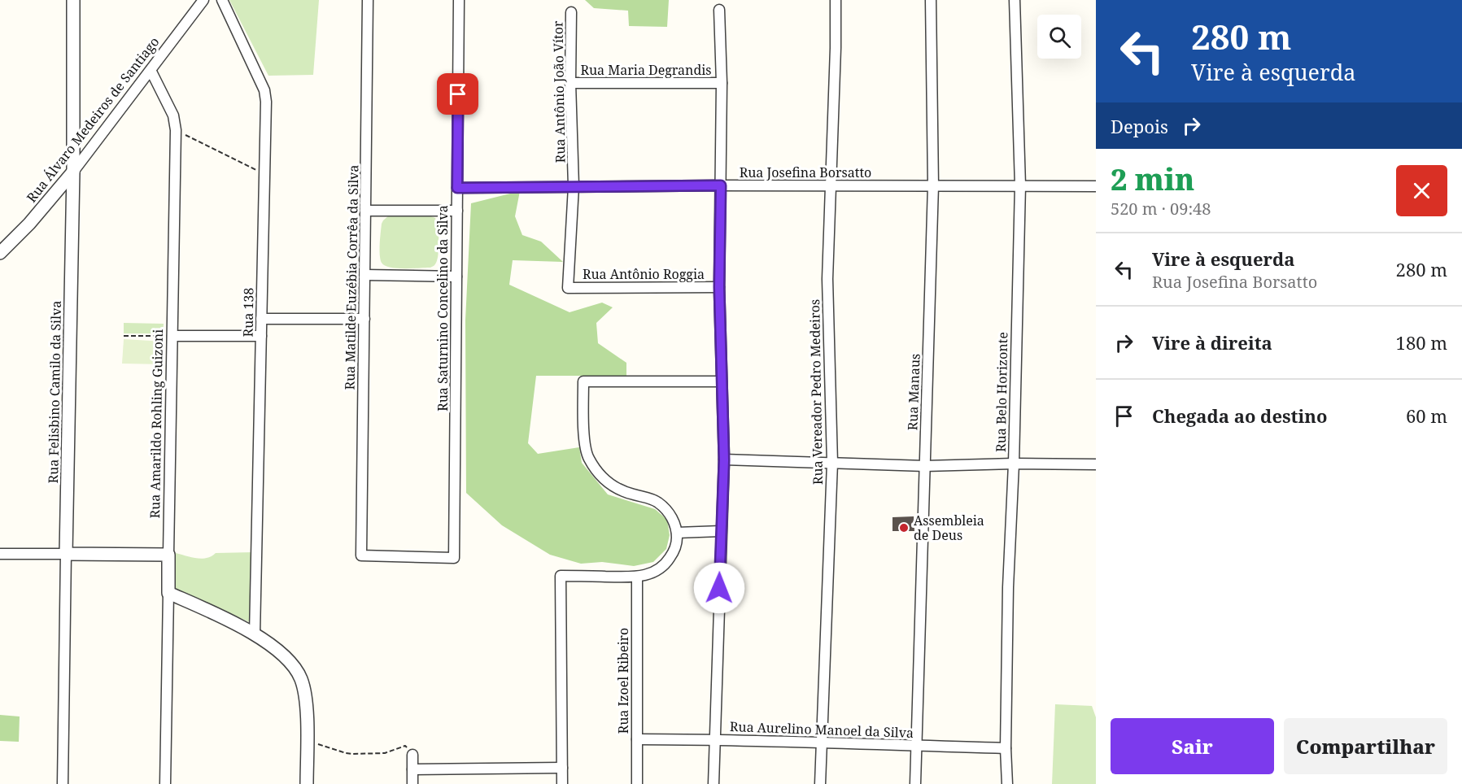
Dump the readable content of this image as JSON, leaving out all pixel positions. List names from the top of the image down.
{
  "streets": {
    "street": [
      "Rua Maria Degrandis",
      "Rua Antônio João Vítor",
      "Rua Álvaro Medeiros de Santiago",
      "Rua Josefina Borsatto",
      "Rua Antônio Roggia",
      "Rua Matilde Euzébia Corrêa da Silva",
      "Rua Saturnino Concelino da Silva",
      "Rua 138",
      "Rua Felisbino Camilo da Silva",
      "Rua Vereador Pedro Medeiros",
      "Rua Manaus",
      "Rua Belo Horizonte",
      "Rua Amarildo Rohling Guizoni",
      "Rua Izoel Ribeiro",
      "Rua Aurelino Manoel da Silva"
    ]
  },
  "crossings": [
    ["Rua Maria Degrandis", "Rua Antônio João Vítor"],
    ["Rua Antônio João Vítor", "Rua Josefina Borsatto"],
    ["Rua Antônio João Vítor", "Rua Antônio Roggia"],
    ["Rua Álvaro Medeiros de Santiago", "Rua Felisbino Camilo da Silva"],
    ["Rua Álvaro Medeiros de Santiago", "Rua Amarildo Rohling Guizoni"],
    ["Rua Josefina Borsatto", "Rua Saturnino Concelino da Silva"],
    ["Rua Josefina Borsatto", "Rua Vereador Pedro Medeiros"],
    ["Rua Josefina Borsatto", "Rua Manaus"],
    ["Rua Josefina Borsatto", "Rua Belo Horizonte"],
    ["Rua Matilde Euzébia Corrêa da Silva", "Rua Saturnino Concelino da Silva"],
    ["Rua Vereador Pedro Medeiros", "Rua Aurelino Manoel da Silva"],
    ["Rua Manaus", "Rua Aurelino Manoel da Silva"],
    ["Rua Belo Horizonte", "Rua Aurelino Manoel da Silva"],
    ["Rua Izoel Ribeiro", "Rua Aurelino Manoel da Silva"]
  ],
  "places": ["Assembleia de Deus"],
  "page": {
    "turn": ["280 m", "Vire à esquerda"],
    "then": "Depois",
    "heading": ["2 min", "520 m · 09:48"],
    "list": [
      {
        "name": "Vire à esquerda",
        "note": "Rua Josefina Borsatto",
        "value": "280 m"
      },
      {
        "name": "Vire à direita",
        "value": "180 m"
      },
      {
        "name": "Chegada ao destino",
        "value": "60 m"
      }
    ],
    "buttons": ["Sair", "Compartilhar"]
  }
}
